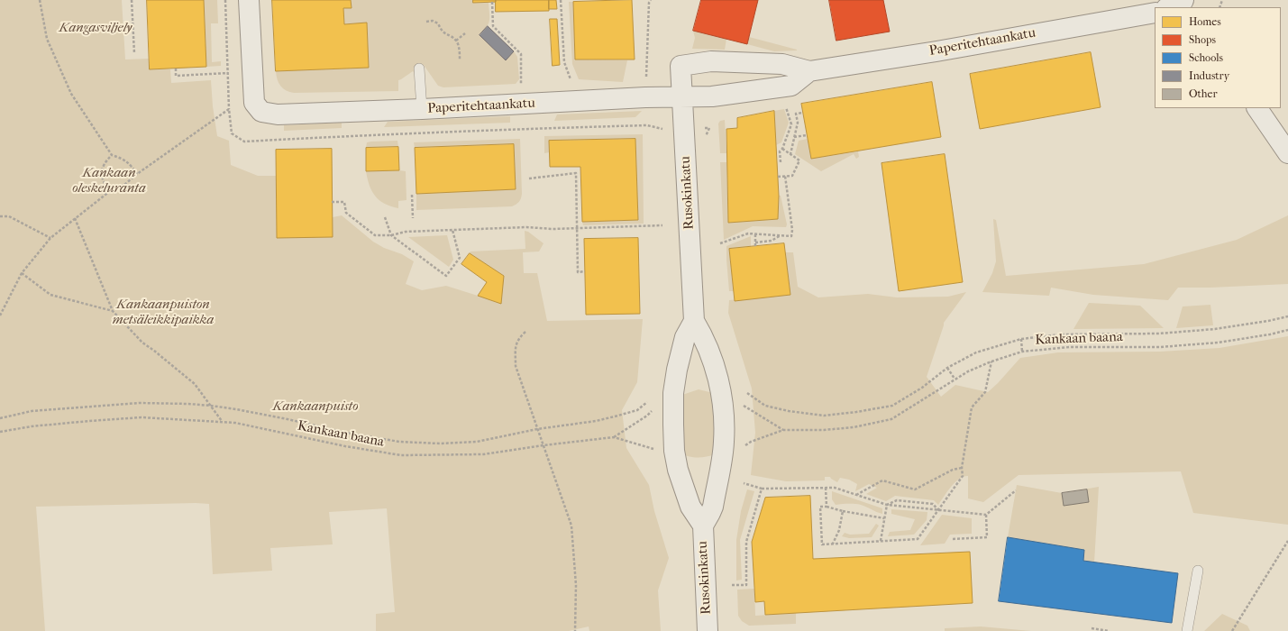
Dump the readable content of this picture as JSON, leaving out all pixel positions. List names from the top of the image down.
{
  "streets": {
    "street": ["Paperitehtaankatu", "Rusokinkatu"],
    "path": ["Kankaan baana"]
  },
  "crossings": [
    ["Paperitehtaankatu", "Rusokinkatu"]
  ],
  "parks": [
    "Kangasviljely",
    "Kankaan oleskeluranta",
    "Kankaanpuiston metsäleikkipaikka",
    "Kankaanpuisto"
  ],
  "legend": [
    "Homes",
    "Shops",
    "Schools",
    "Industry",
    "Other"
  ]
}
